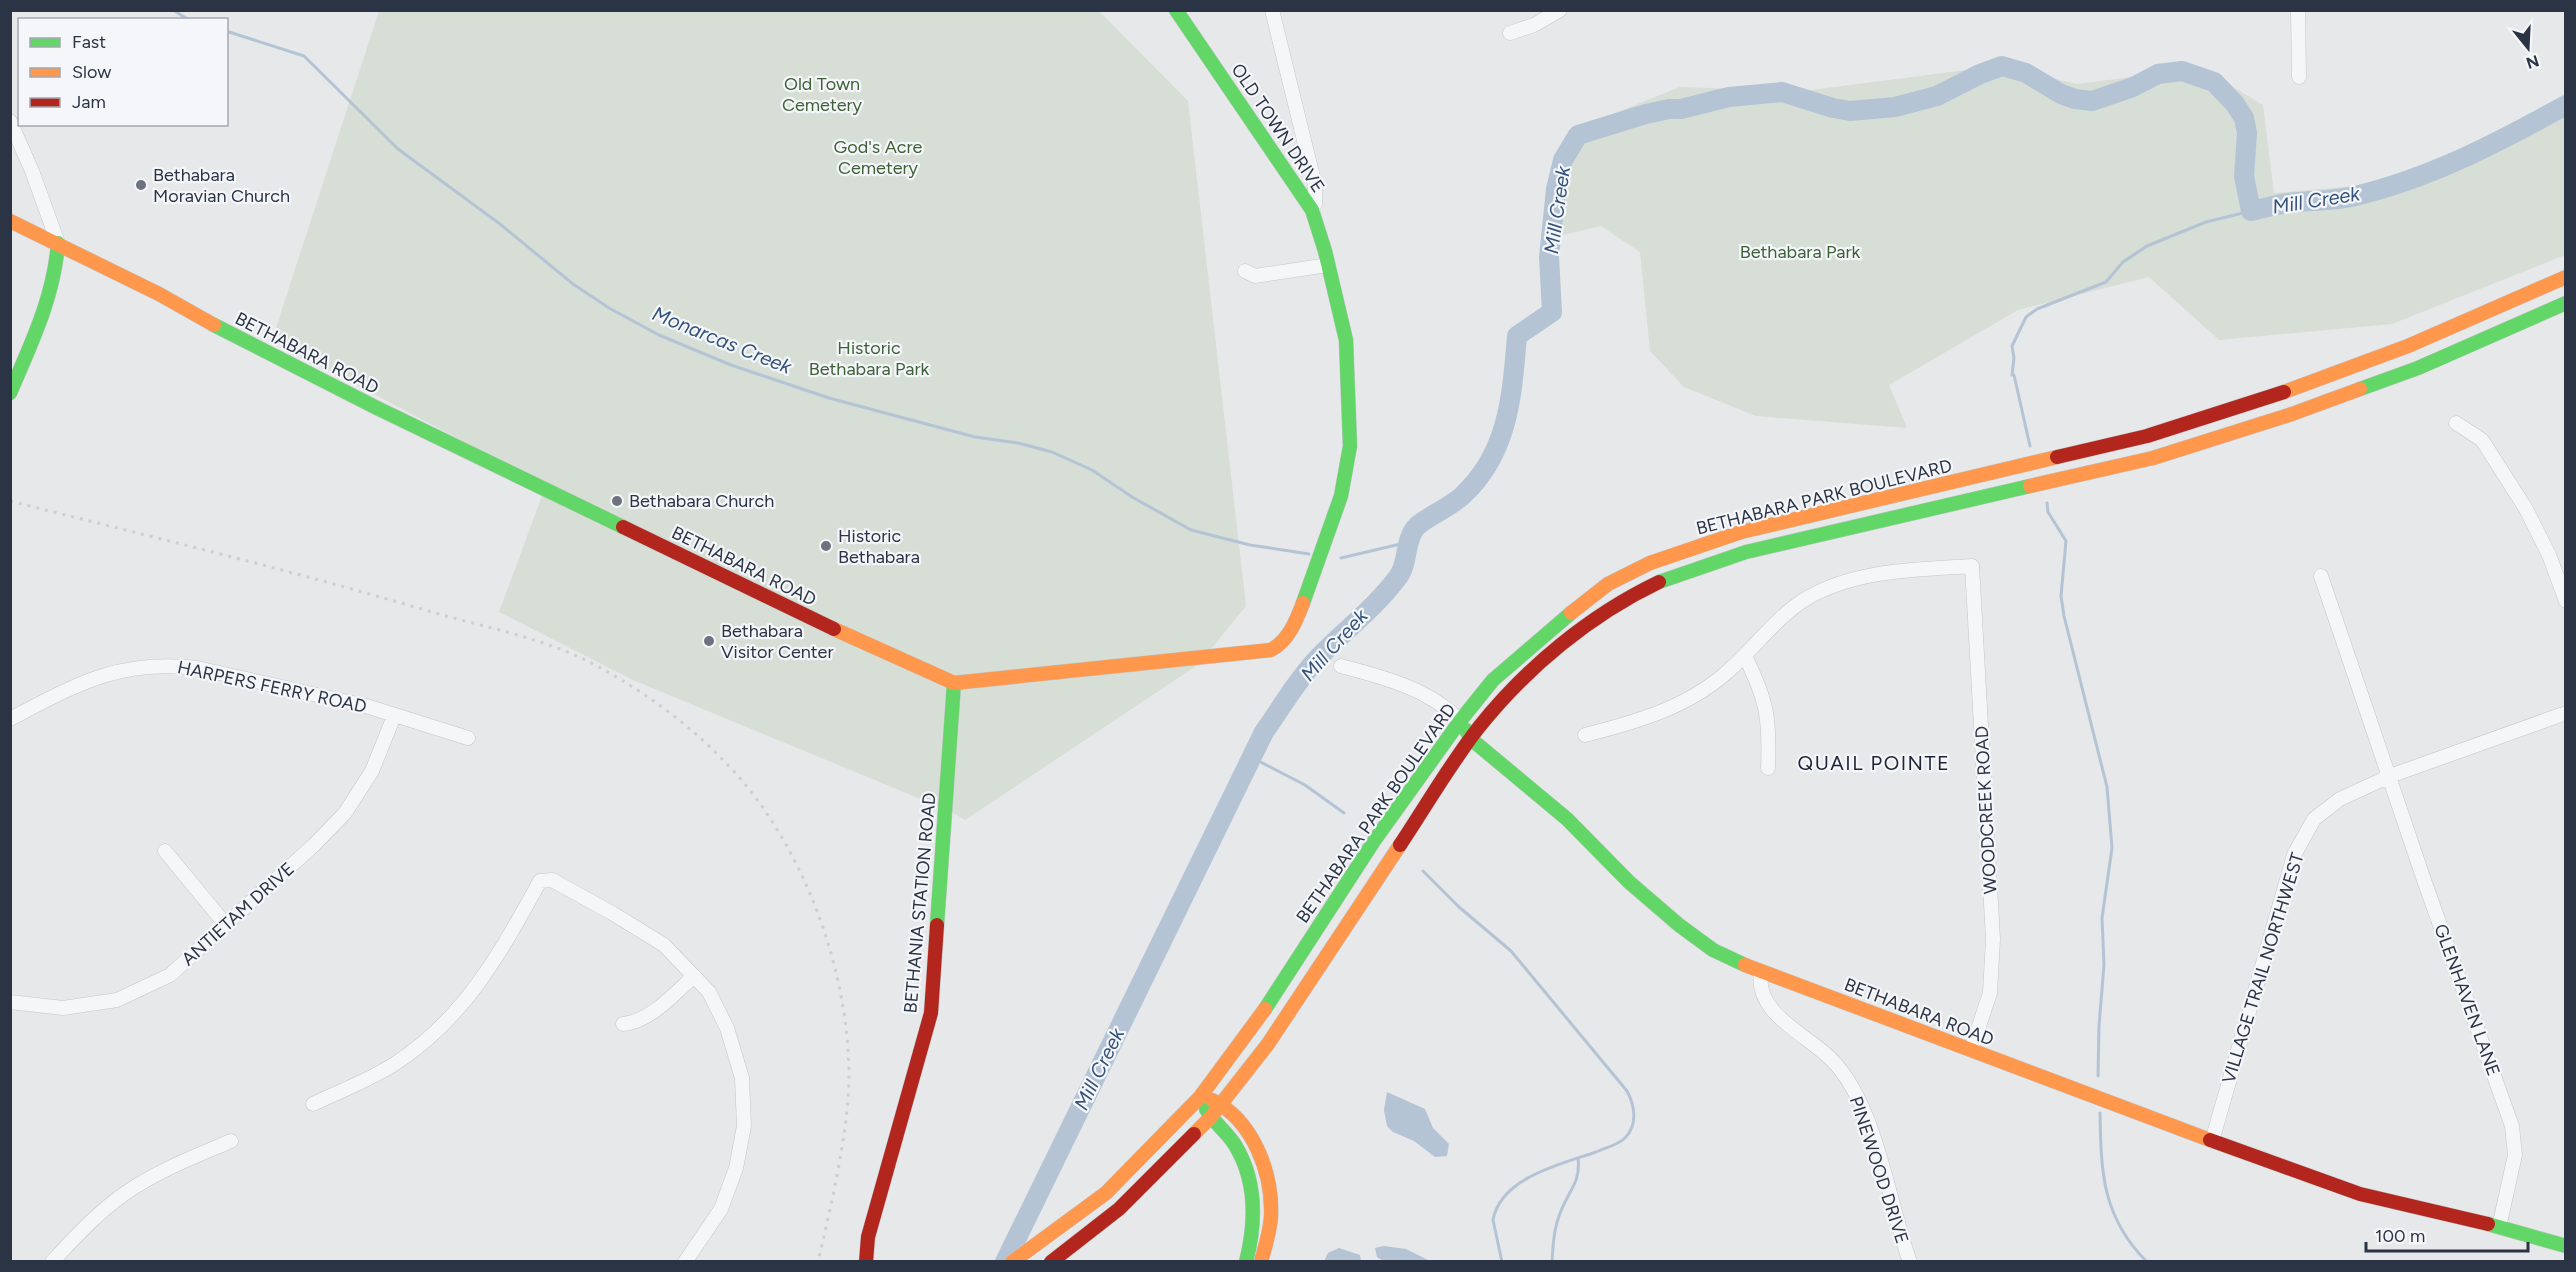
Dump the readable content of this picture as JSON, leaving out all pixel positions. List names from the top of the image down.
{
  "streets": {
    "street": [
      "OLD TOWN DRIVE",
      "BETHABARA ROAD",
      "BETHABARA PARK BOULEVARD",
      "HARPERS FERRY ROAD",
      "WOODCREEK ROAD",
      "BETHANIA STATION ROAD",
      "ANTIETAM DRIVE",
      "VILLAGE TRAIL NORTHWEST",
      "GLENHAVEN LANE",
      "PINEWOOD DRIVE"
    ]
  },
  "crossings": [
    ["OLD TOWN DRIVE", "BETHABARA ROAD"],
    ["BETHABARA ROAD", "BETHABARA PARK BOULEVARD"],
    ["BETHABARA ROAD", "WOODCREEK ROAD"],
    ["BETHABARA ROAD", "BETHANIA STATION ROAD"],
    ["BETHABARA ROAD", "VILLAGE TRAIL NORTHWEST"],
    ["BETHABARA ROAD", "GLENHAVEN LANE"],
    ["BETHABARA ROAD", "PINEWOOD DRIVE"],
    ["HARPERS FERRY ROAD", "ANTIETAM DRIVE"],
    ["VILLAGE TRAIL NORTHWEST", "GLENHAVEN LANE"]
  ],
  "districts": ["QUAIL POINTE"],
  "water": ["Mill Creek", "Monarcas Creek"],
  "parks": [
    "Old Town Cemetery",
    "God's Acre Cemetery",
    "Bethabara Park",
    "Historic Bethabara Park"
  ],
  "places": [
    "Bethabara Moravian Church",
    "Bethabara Church",
    "Historic Bethabara",
    "Bethabara Visitor Center"
  ],
  "legend": ["Fast", "Slow", "Jam"],
  "scale_bar": "100 m",
  "north": "bottom"
}
